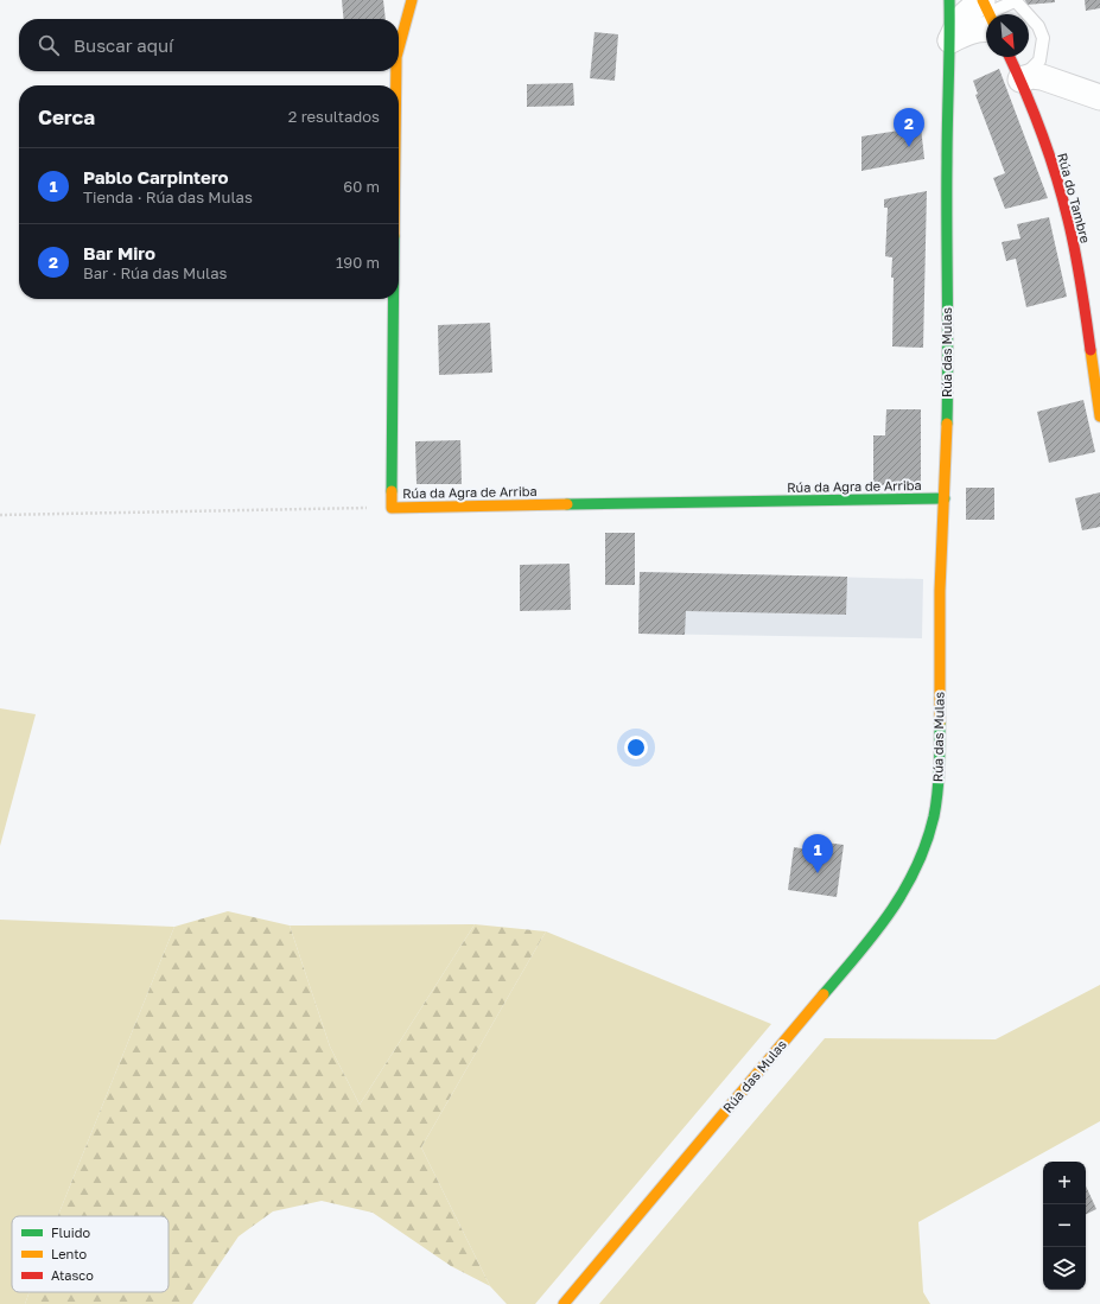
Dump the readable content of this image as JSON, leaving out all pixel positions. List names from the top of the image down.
{
  "streets": {
    "street": ["Rúa do Tambre", "Rúa das Mulas", "Rúa da Agra de Arriba"]
  },
  "crossings": [
    ["Rúa das Mulas", "Rúa da Agra de Arriba"]
  ],
  "legend": ["Fluido", "Lento", "Atasco"],
  "north": "bottom right",
  "page": {
    "search": "Buscar aquí",
    "heading": ["Cerca", "2 resultados"],
    "pins": ["2", "1"],
    "list": [
      {
        "mark": "1",
        "name": "Pablo Carpintero",
        "note": "Tienda · Rúa das Mulas",
        "value": "60 m"
      },
      {
        "mark": "2",
        "name": "Bar Miro",
        "note": "Bar · Rúa das Mulas",
        "value": "190 m"
      }
    ],
    "map_buttons": ["+", "−"]
  }
}
